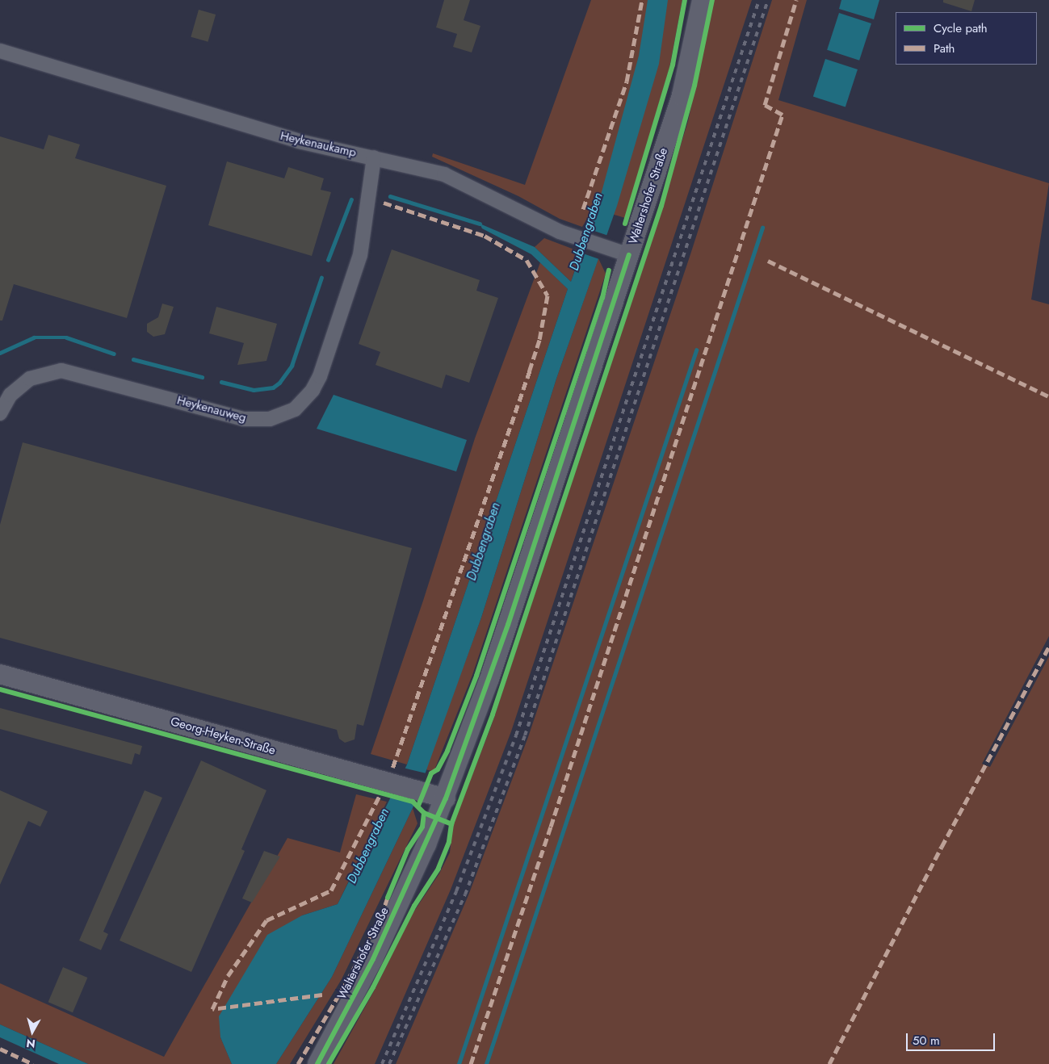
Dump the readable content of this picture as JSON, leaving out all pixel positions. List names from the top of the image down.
{
  "streets": {
    "main road": ["Waltershofer Straße", "Georg-Heyken-Straße"],
    "street": ["Heykenaukamp", "Heykenauweg"]
  },
  "crossings": [
    ["Heykenaukamp", "Waltershofer Straße"],
    ["Heykenaukamp", "Heykenauweg"],
    ["Waltershofer Straße", "Georg-Heyken-Straße"]
  ],
  "water": ["Dubbengraben"],
  "legend": ["Cycle path", "Path"],
  "scale_bar": "50 m",
  "north": "bottom"
}
